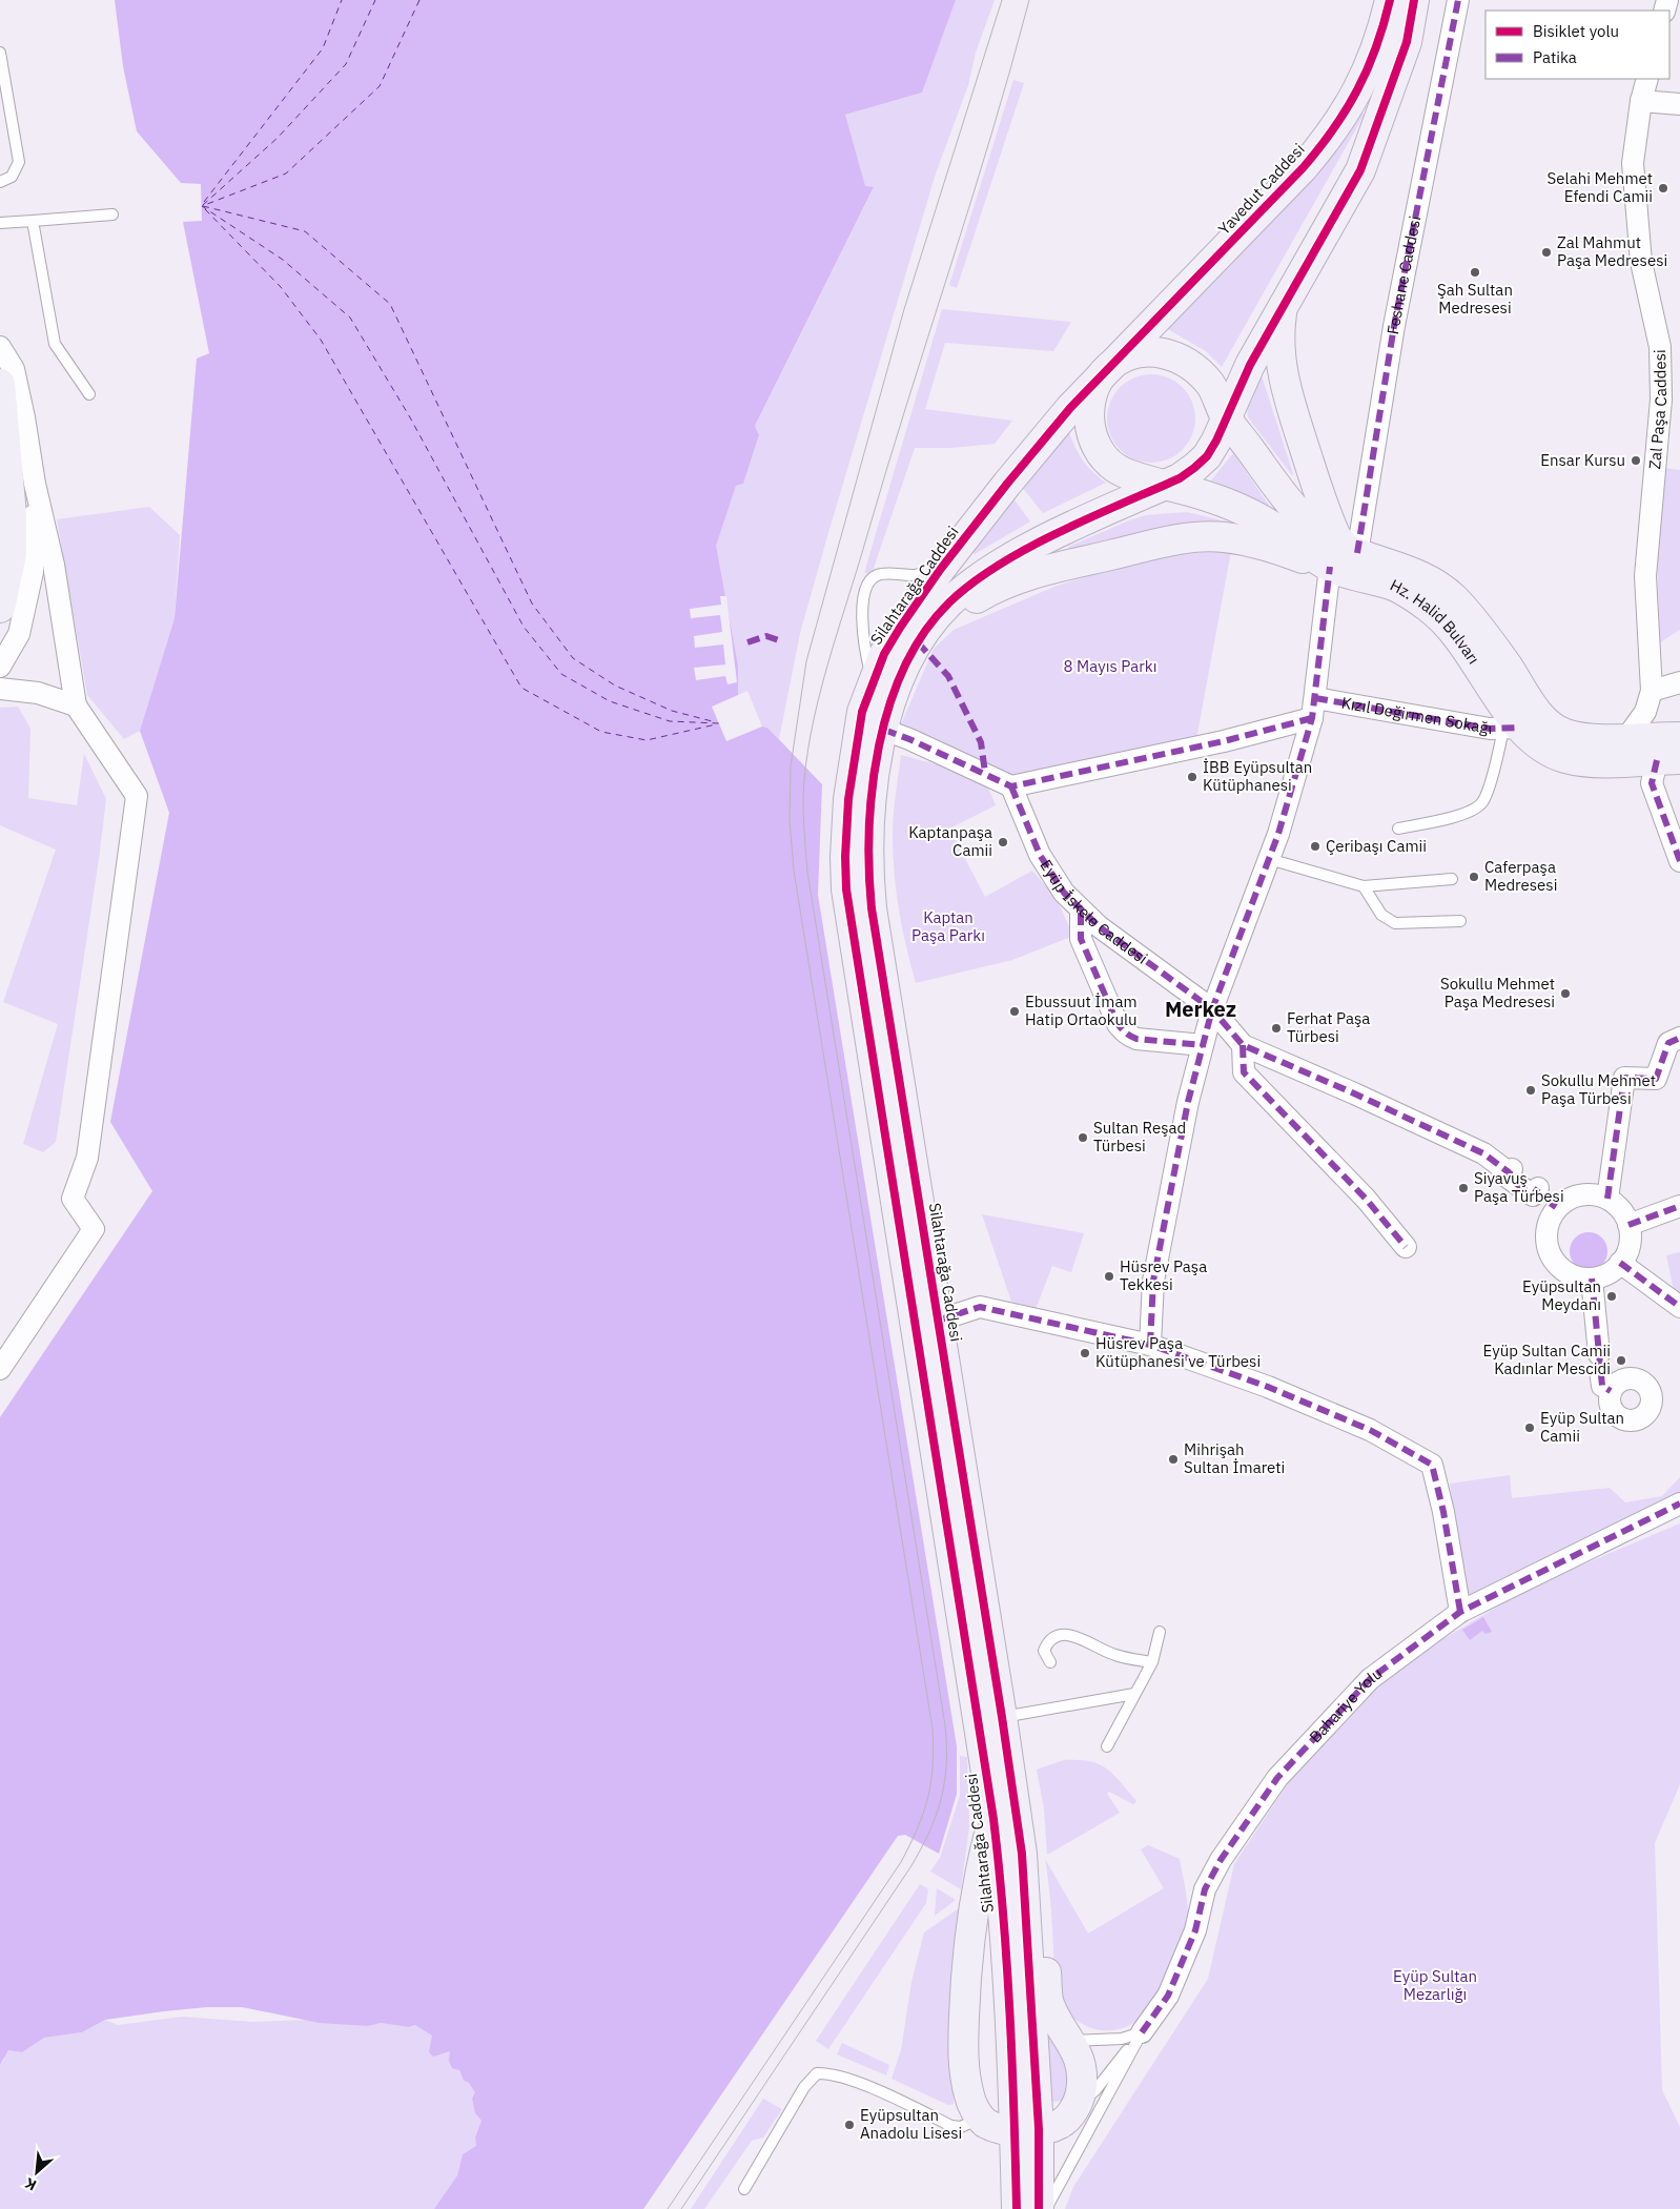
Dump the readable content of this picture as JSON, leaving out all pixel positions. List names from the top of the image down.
{
  "streets": {
    "main road": ["Yavedut Caddesi", "Silahtarağa Caddesi", "Hz. Halid Bulvarı"],
    "street": [
      "Feshane Caddesi",
      "Zal Paşa Caddesi",
      "Kızıl Değirmen Sokağı",
      "Eyüp İskele Caddesi",
      "Bahariye Yolu"
    ]
  },
  "crossings": [
    ["Yavedut Caddesi", "Silahtarağa Caddesi"],
    ["Yavedut Caddesi", "Hz. Halid Bulvarı"],
    ["Feshane Caddesi", "Hz. Halid Bulvarı"],
    ["Zal Paşa Caddesi", "Hz. Halid Bulvarı"],
    ["Silahtarağa Caddesi", "Hz. Halid Bulvarı"],
    ["Hz. Halid Bulvarı", "Kızıl Değirmen Sokağı"]
  ],
  "districts": ["Merkez"],
  "parks": ["8 Mayıs Parkı", "Kaptan Paşa Parkı", "Eyüp Sultan Mezarlığı"],
  "places": [
    "Selahi Mehmet Efendi Camii",
    "Zal Mahmut Paşa Medresesi",
    "Şah Sultan Medresesi",
    "Ensar Kursu",
    "İBB Eyüpsultan Kütüphanesi",
    "Kaptanpaşa Camii",
    "Çeribaşı Camii",
    "Caferpaşa Medresesi",
    "Sokullu Mehmet Paşa Medresesi",
    "Ebussuut İmam Hatip Ortaokulu",
    "Ferhat Paşa Türbesi",
    "Sokullu Mehmet Paşa Türbesi",
    "Sultan Reşad Türbesi",
    "Siyavuş Paşa Türbesi",
    "Hüsrev Paşa Tekkesi",
    "Eyüpsultan Meydanı",
    "Hüsrev Paşa Kütüphanesi ve Türbesi",
    "Eyüp Sultan Camii Kadınlar Mescidi",
    "Eyüp Sultan Camii",
    "Mihrişah Sultan İmareti",
    "Eyüpsultan Anadolu Lisesi"
  ],
  "legend": ["Bisiklet yolu", "Patika"],
  "north": "bottom left"
}
